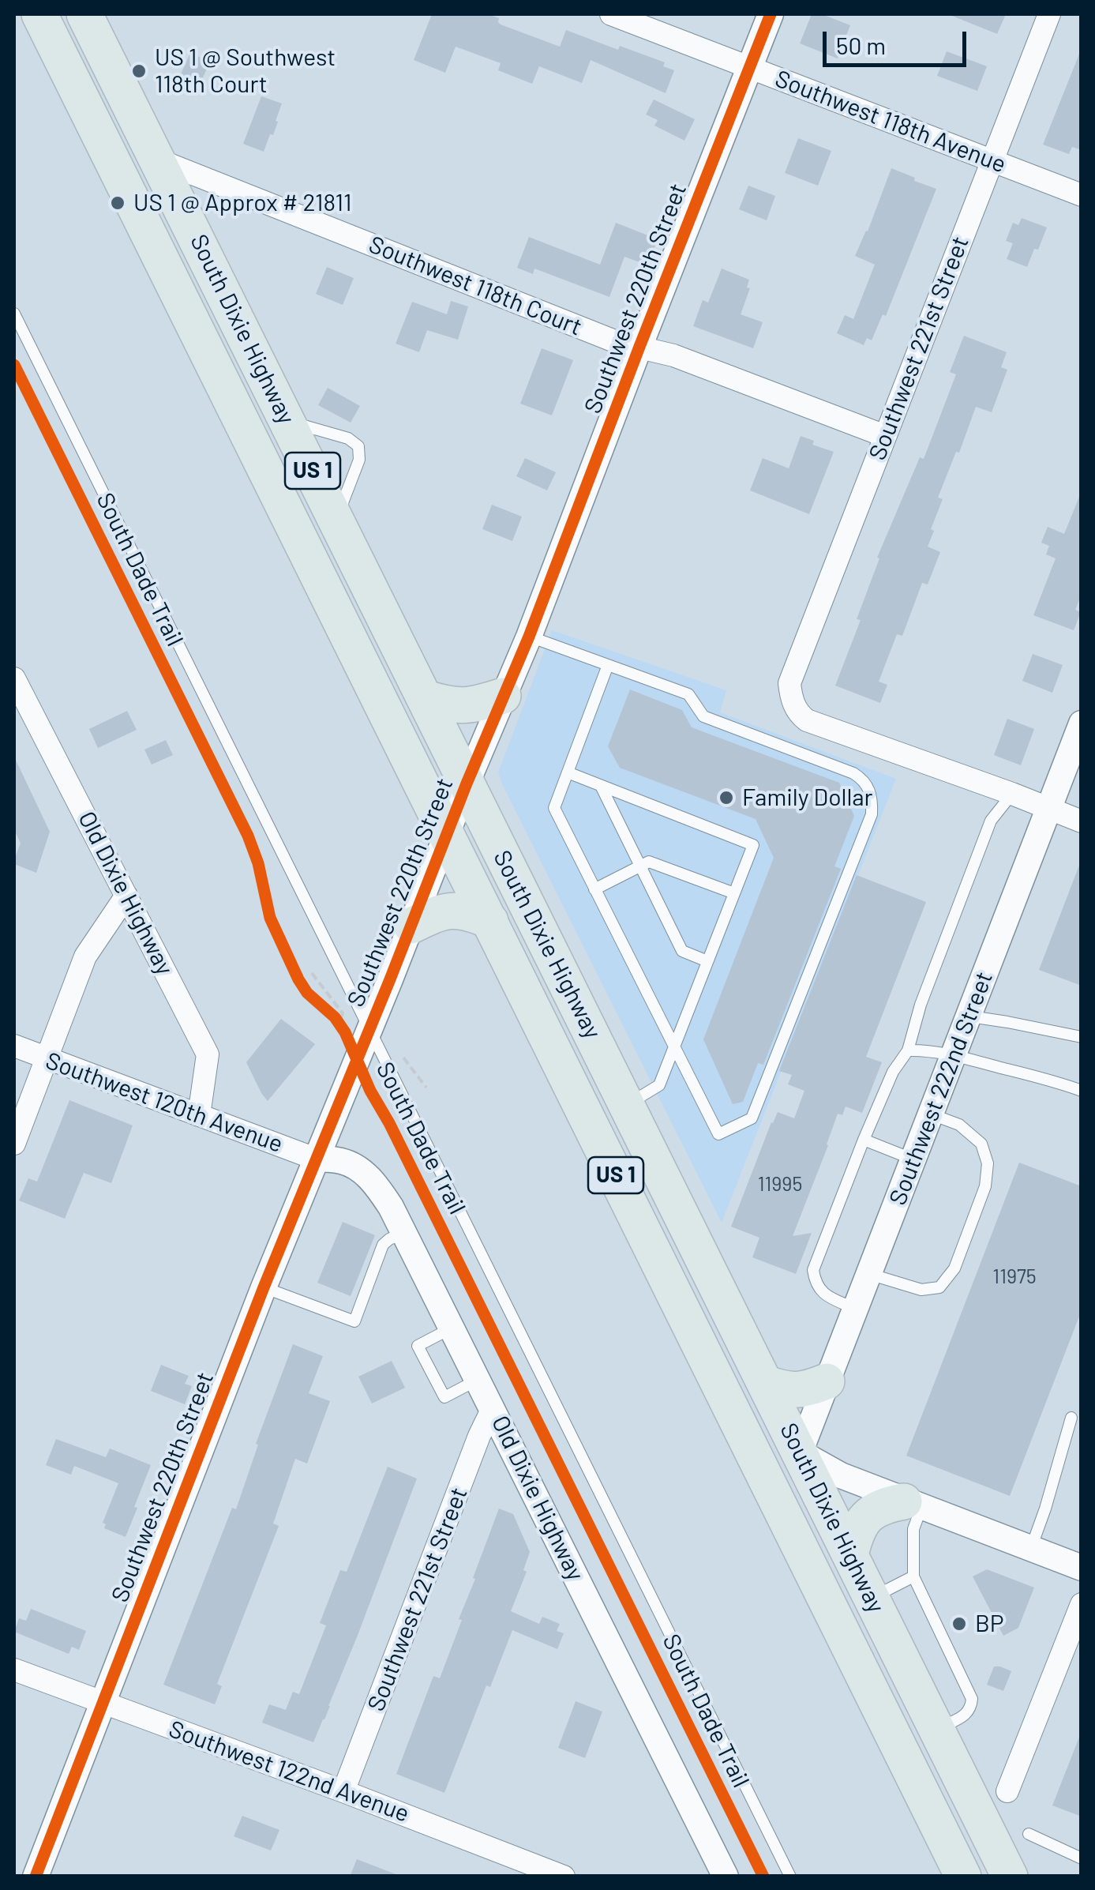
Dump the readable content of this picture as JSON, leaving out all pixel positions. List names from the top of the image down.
{
  "streets": {
    "highway": ["South Dixie Highway", "US 1"],
    "street": [
      "Southwest 118th Avenue",
      "Southwest 118th Court",
      "Southwest 220th Street",
      "Southwest 221st Street",
      "Old Dixie Highway",
      "Southwest 222nd Street",
      "Southwest 120th Avenue",
      "Southwest 122nd Avenue"
    ],
    "cycle path": ["South Dade Trail"]
  },
  "crossings": [
    ["Southwest 118th Avenue", "Southwest 220th Street"],
    ["Southwest 118th Avenue", "Southwest 221st Street"],
    ["Southwest 118th Court", "Southwest 220th Street"],
    ["Southwest 118th Court", "South Dixie Highway"],
    ["Southwest 118th Court", "Southwest 221st Street"],
    ["Southwest 220th Street", "South Dixie Highway"],
    ["Southwest 220th Street", "South Dade Trail"],
    ["Southwest 220th Street", "Old Dixie Highway"],
    ["Southwest 220th Street", "Southwest 120th Avenue"],
    ["Southwest 220th Street", "Southwest 122nd Avenue"],
    ["South Dixie Highway", "Southwest 222nd Street"],
    ["Southwest 221st Street", "Old Dixie Highway"],
    ["Southwest 221st Street", "Southwest 122nd Avenue"],
    ["Old Dixie Highway", "Southwest 120th Avenue"]
  ],
  "places": [
    "US 1 @ Southwest 118th Court",
    "US 1 @ Approx # 21811",
    "Family Dollar",
    "BP"
  ],
  "house_numbers": ["11995", "11975"],
  "scale_bar": "50 m"
}
